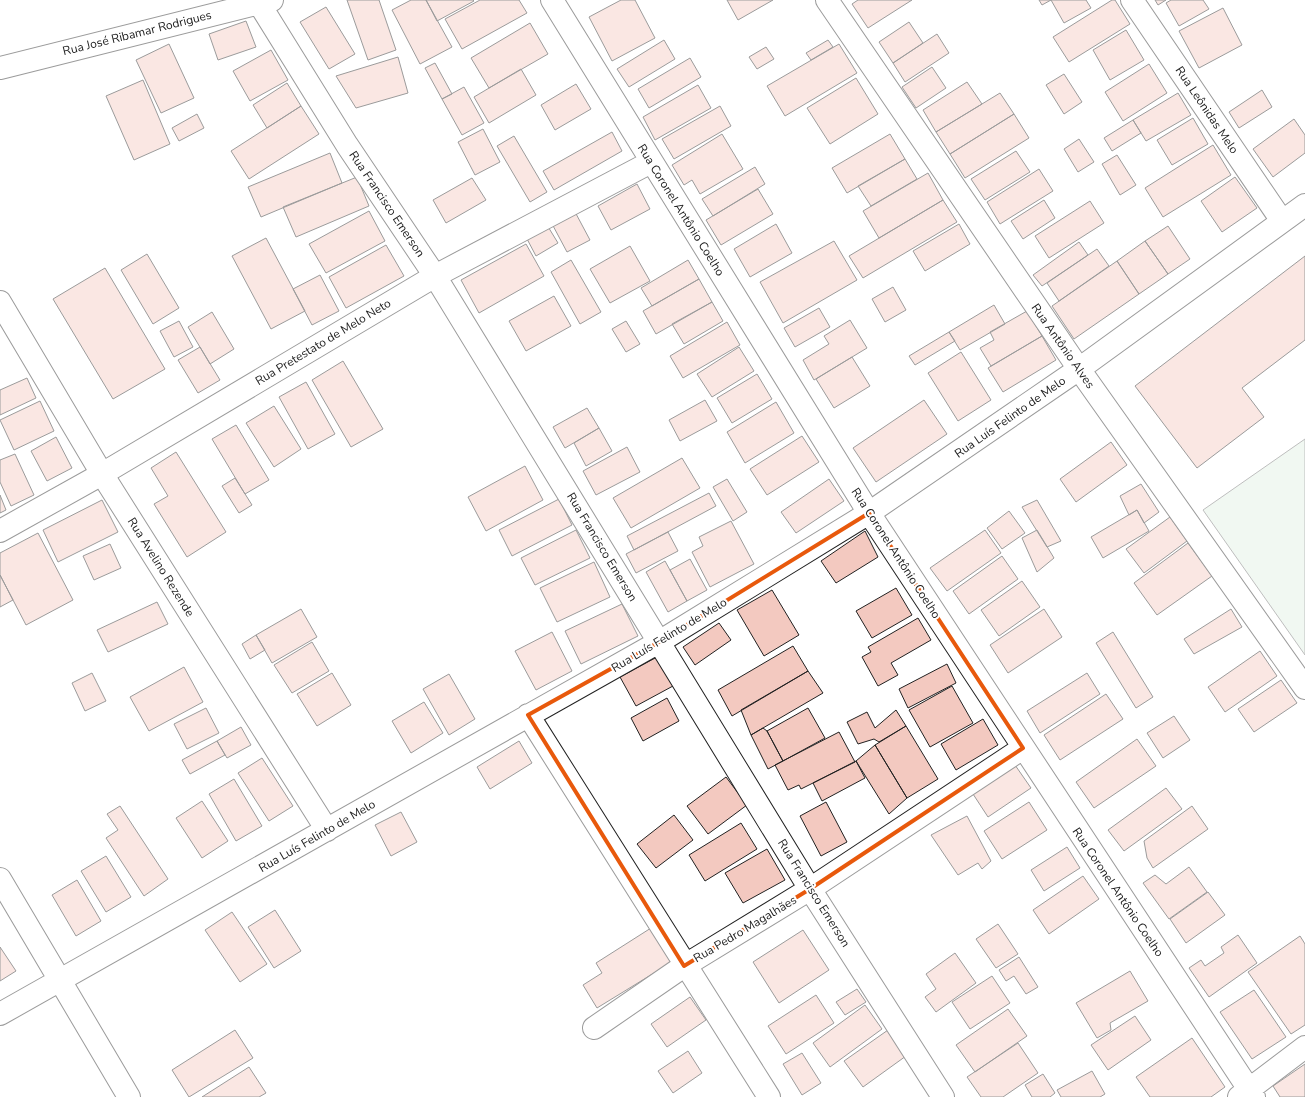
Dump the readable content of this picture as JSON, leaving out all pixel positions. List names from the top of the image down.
{
  "streets": {
    "street": [
      "Rua José Ribamar Rodrigues",
      "Rua Leônidas Melo",
      "Rua Francisco Emerson",
      "Rua Coronel Antônio Coelho",
      "Rua Pretestato de Melo Neto",
      "Rua Antônio Alves",
      "Rua Luís Felinto de Melo",
      "Rua Avelino Rezende",
      "Rua Pedro Magalhães"
    ]
  },
  "crossings": [
    ["Rua José Ribamar Rodrigues", "Rua Francisco Emerson"],
    ["Rua Leônidas Melo", "Rua Luís Felinto de Melo"],
    ["Rua Francisco Emerson", "Rua Pretestato de Melo Neto"],
    ["Rua Francisco Emerson", "Rua Luís Felinto de Melo"],
    ["Rua Francisco Emerson", "Rua Pedro Magalhães"],
    ["Rua Coronel Antônio Coelho", "Rua Pretestato de Melo Neto"],
    ["Rua Coronel Antônio Coelho", "Rua Luís Felinto de Melo"],
    ["Rua Coronel Antônio Coelho", "Rua Pedro Magalhães"],
    ["Rua Pretestato de Melo Neto", "Rua Avelino Rezende"],
    ["Rua Antônio Alves", "Rua Luís Felinto de Melo"],
    ["Rua Luís Felinto de Melo", "Rua Avelino Rezende"]
  ]
}
